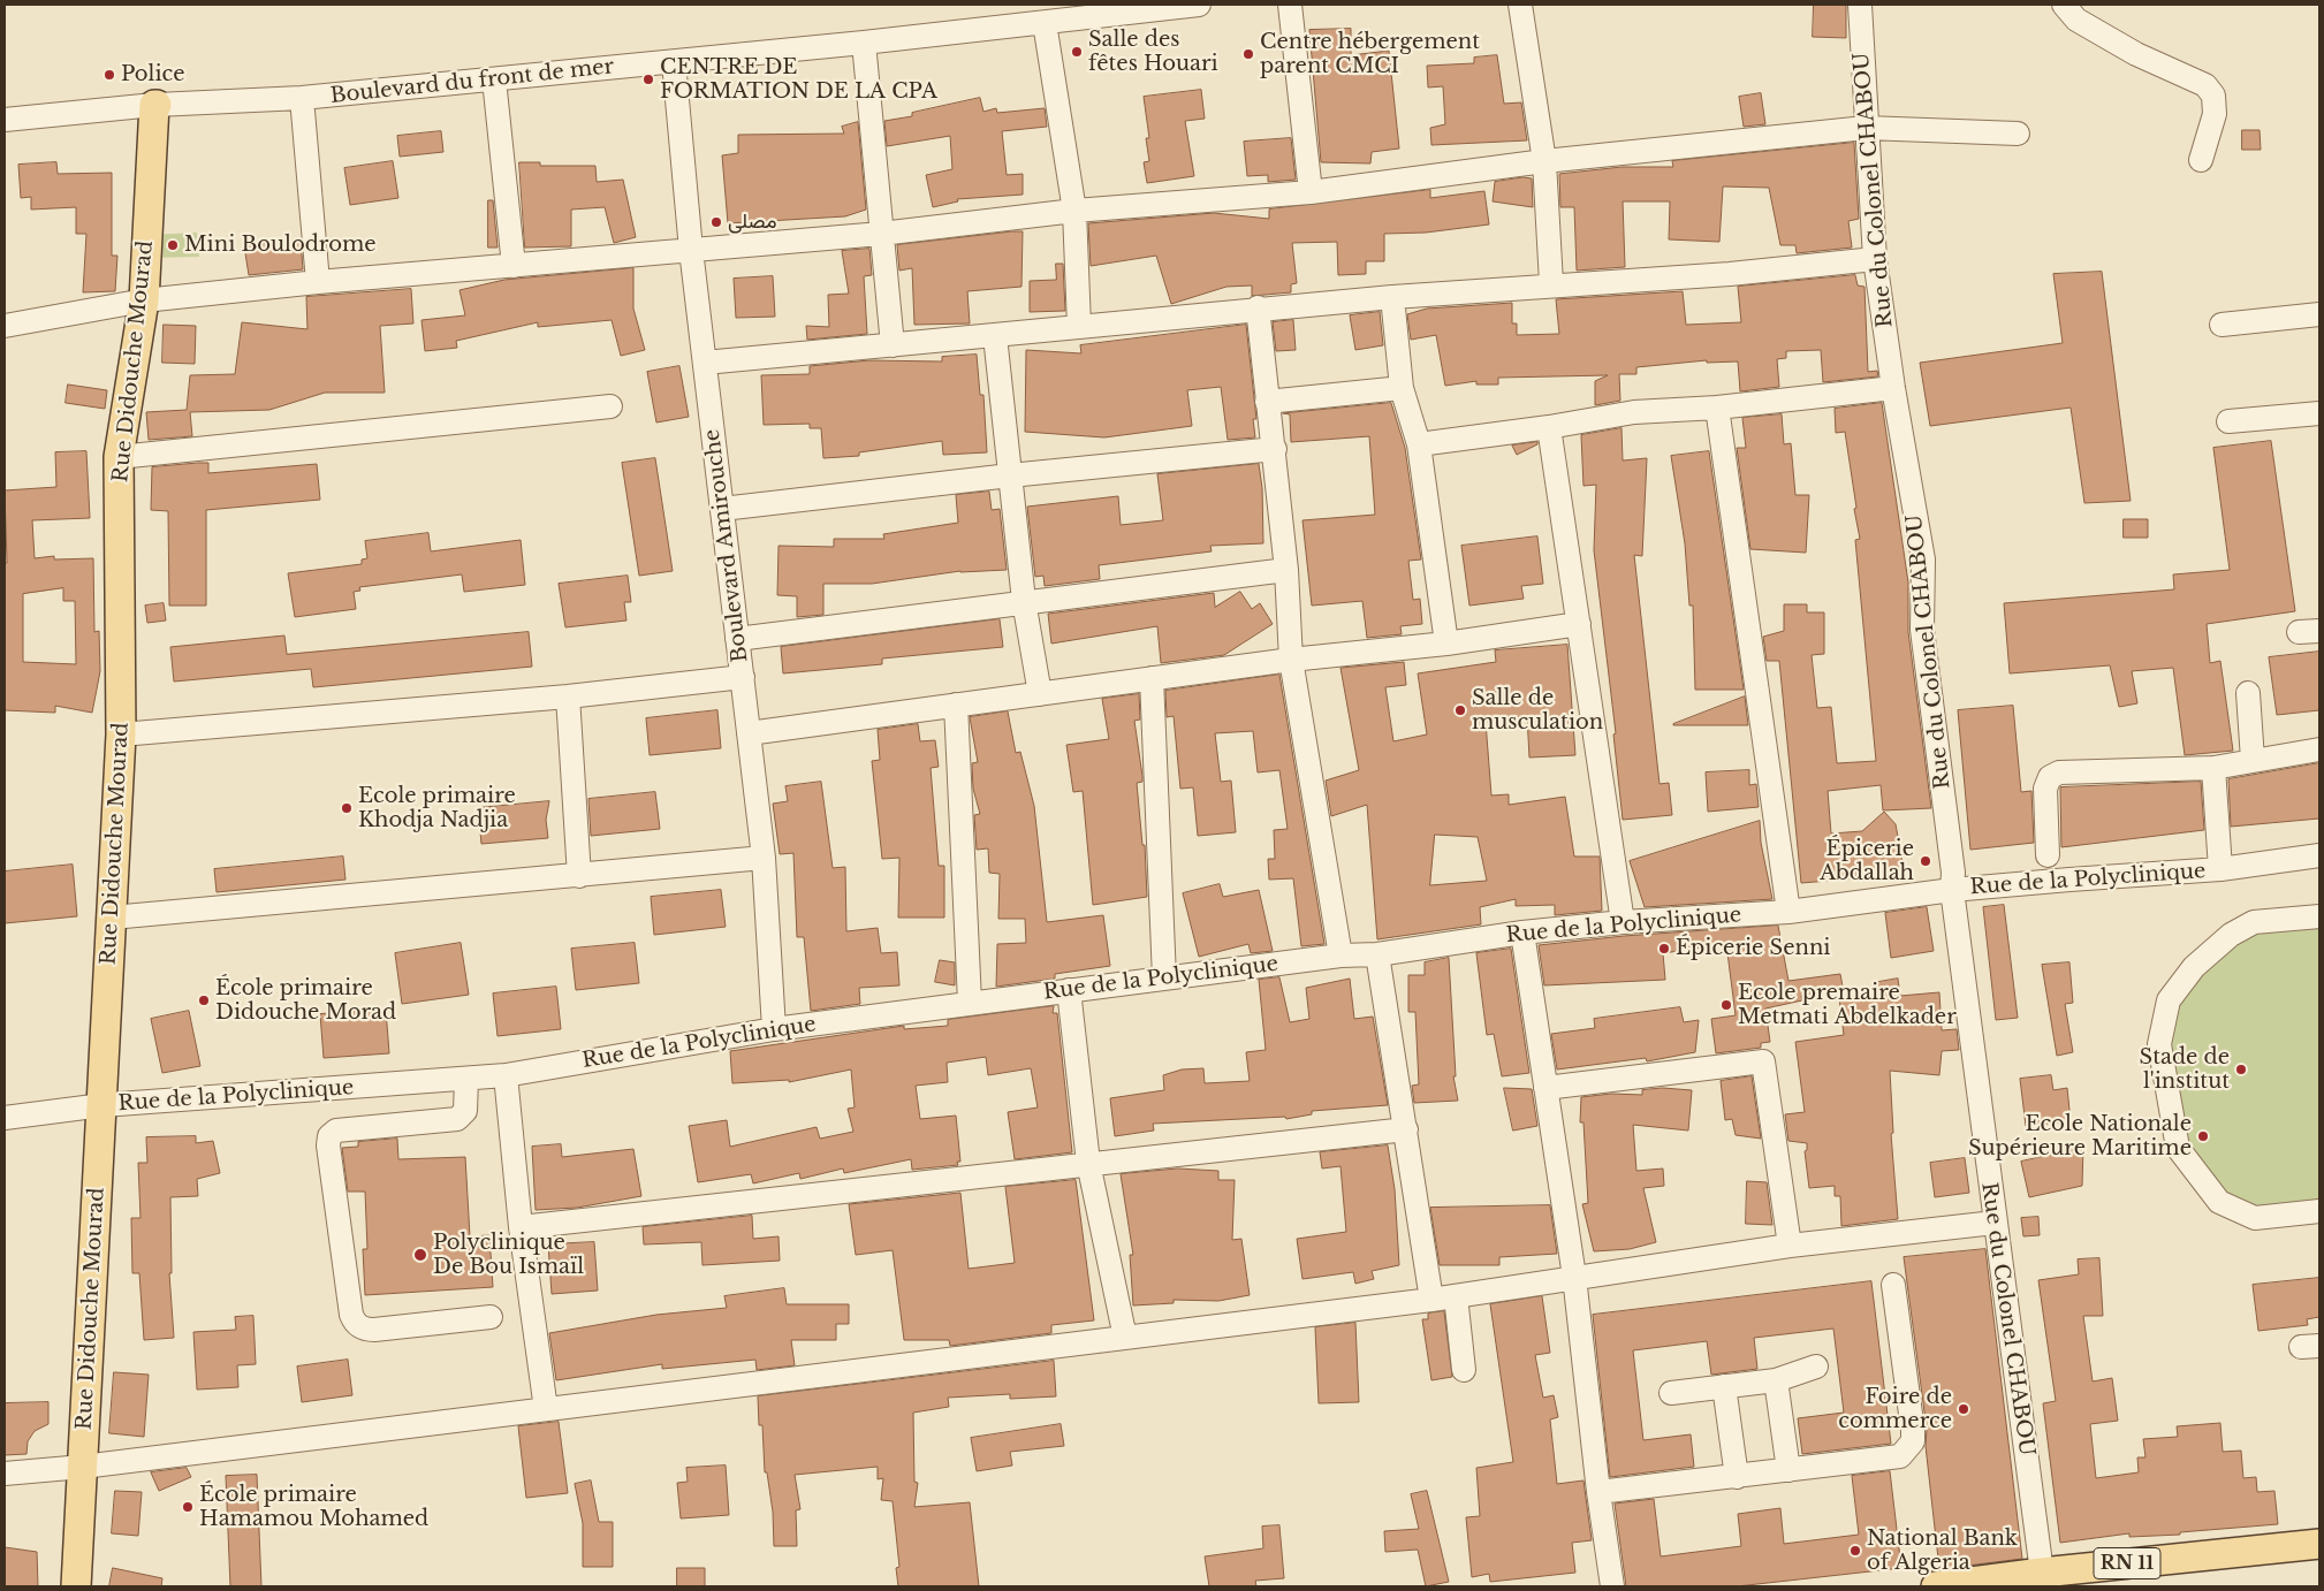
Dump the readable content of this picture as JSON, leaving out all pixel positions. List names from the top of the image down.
{
  "streets": {
    "main road": ["Rue Didouche Mourad", "RN 11"],
    "street": [
      "Boulevard du front de mer",
      "Rue du Colonel CHABOU",
      "Boulevard Amirouche",
      "Rue de la Polyclinique"
    ]
  },
  "crossings": [
    ["Boulevard du front de mer", "Rue Didouche Mourad"],
    ["Boulevard du front de mer", "Boulevard Amirouche"],
    ["Rue du Colonel CHABOU", "Rue de la Polyclinique"],
    ["Rue du Colonel CHABOU", "RN 11"],
    ["Rue Didouche Mourad", "Rue de la Polyclinique"],
    ["Boulevard Amirouche", "Rue de la Polyclinique"]
  ],
  "places": [
    "Salle des fêtes Houari",
    "Centre hébergement parent CMCI",
    "Police",
    "CENTRE DE FORMATION DE LA CPA",
    "مصلى",
    "Mini Boulodrome",
    "Salle de musculation",
    "Ecole primaire Khodja Nadjia",
    "Épicerie Abdallah",
    "Épicerie Senni",
    "École primaire Didouche Morad",
    "Ecole premaire Metmati Abdelkader",
    "Stade de l'institut",
    "Ecole Nationale Supérieure Maritime",
    "Polyclinique De Bou Ismaïl",
    "Foire de commerce",
    "École primaire Hamamou Mohamed",
    "National Bank of Algeria"
  ]
}
